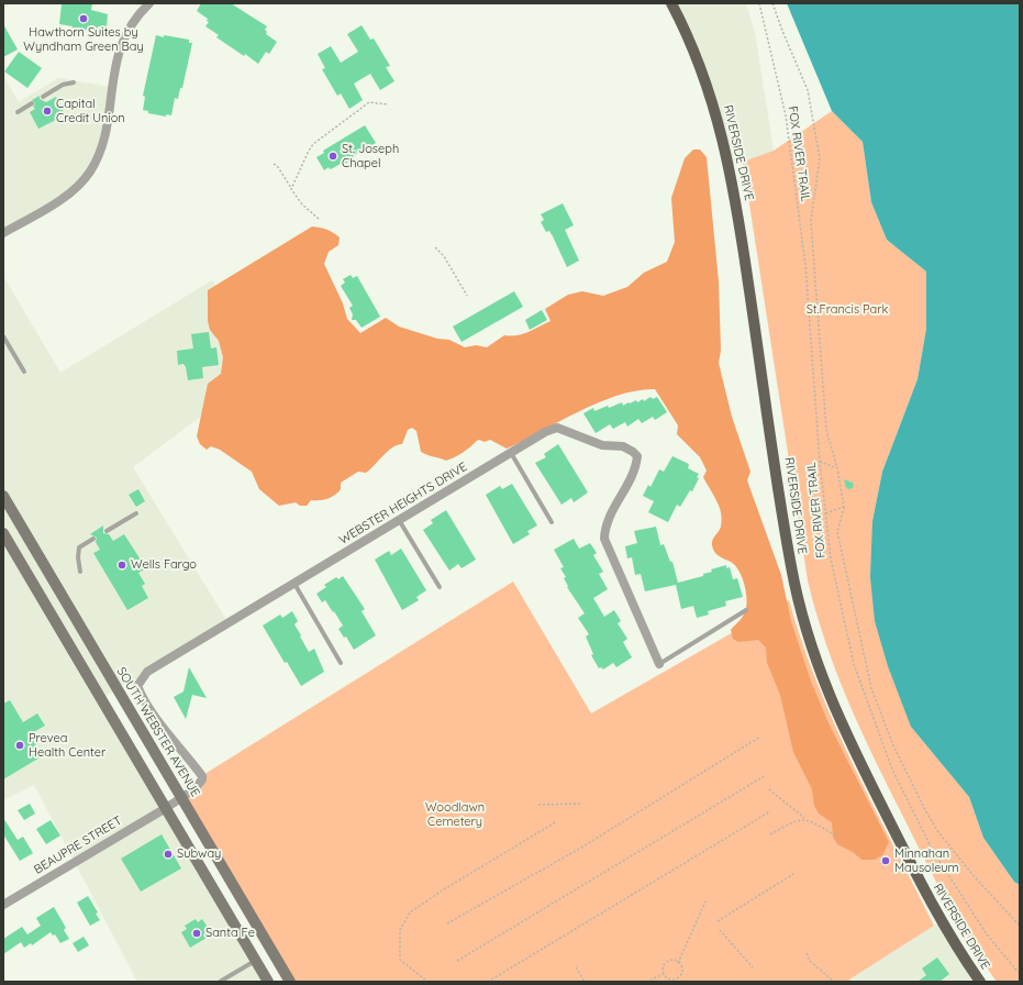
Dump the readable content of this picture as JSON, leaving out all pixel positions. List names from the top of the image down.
{
  "streets": {
    "main road": ["RIVERSIDE DRIVE", "SOUTH WEBSTER AVENUE"],
    "street": ["WEBSTER HEIGHTS DRIVE", "BEAUPRE STREET"],
    "path": ["FOX RIVER TRAIL"]
  },
  "crossings": [
    ["WEBSTER HEIGHTS DRIVE", "SOUTH WEBSTER AVENUE"],
    ["WEBSTER HEIGHTS DRIVE", "BEAUPRE STREET"]
  ],
  "parks": ["St.Francis Park", "Woodlawn Cemetery"],
  "places": [
    "Hawthorn Suites by Wyndham Green Bay",
    "Capital Credit Union",
    "St. Joseph Chapel",
    "Wells Fargo",
    "Prevea Health Center",
    "Subway",
    "Minnahan Mausoleum",
    "Santa Fe"
  ]
}
